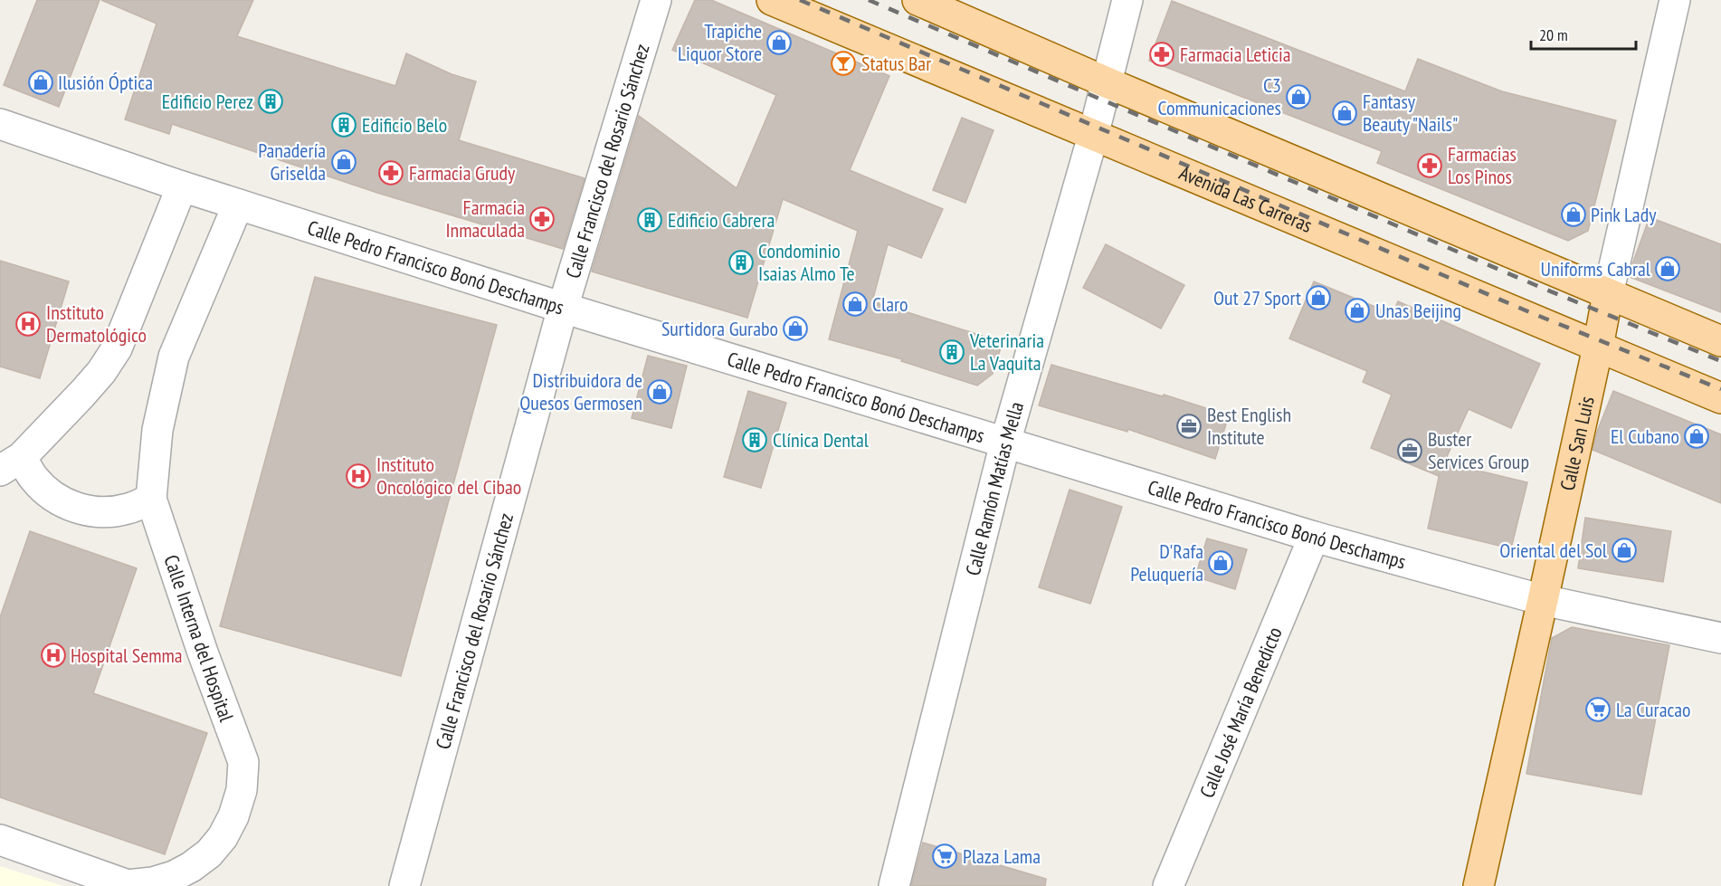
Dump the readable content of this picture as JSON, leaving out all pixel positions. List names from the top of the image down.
{
  "streets": {
    "main road": ["Avenida Las Carreras", "Calle San Luis"],
    "street": [
      "Calle Francisco del Rosario Sánchez",
      "Calle Pedro Francisco Bonó Deschamps",
      "Calle Ramón Matías Mella",
      "Calle Interna del Hospital",
      "Calle José María Benedicto"
    ]
  },
  "crossings": [
    ["Calle Francisco del Rosario Sánchez", "Calle Pedro Francisco Bonó Deschamps"],
    ["Avenida Las Carreras", "Calle San Luis"],
    ["Avenida Las Carreras", "Calle Ramón Matías Mella"],
    ["Calle Pedro Francisco Bonó Deschamps", "Calle San Luis"],
    ["Calle Pedro Francisco Bonó Deschamps", "Calle Ramón Matías Mella"],
    ["Calle Pedro Francisco Bonó Deschamps", "Calle Interna del Hospital"],
    ["Calle Pedro Francisco Bonó Deschamps", "Calle José María Benedicto"]
  ],
  "places": {
    "shop": [
      "Trapiche Liquor Store",
      "Ilusión Óptica",
      "C3 Communicaciones",
      "Fantasy Beauty \"Nails\"",
      "Panadería Griselda",
      "Pink Lady",
      "Uniforms Cabral",
      "Out 27 Sport",
      "Claro",
      "Unas Beijing",
      "Surtidora Gurabo",
      "Distribuidora de Quesos Germosen",
      "El Cubano",
      "Oriental del Sol",
      "D'Rafa Peluquería"
    ],
    "pharmacy": [
      "Farmacia Leticia",
      "Farmacias Los Pinos",
      "Farmacia Grudy",
      "Farmacia Inmaculada"
    ],
    "bar": ["Status Bar"],
    "building": [
      "Edificio Perez",
      "Edificio Belo",
      "Edificio Cabrera",
      "Condominio Isaias Almo Te",
      "Veterinaria La Vaquita",
      "Clínica Dental"
    ],
    "hospital": ["Instituto Dermatológico", "Instituto Oncológico del Cibao", "Hospital Semma"],
    "office": ["Best English Institute", "Buster Services Group"],
    "supermarket": ["La Curacao", "Plaza Lama"]
  },
  "scale_bar": "20 m"
}
